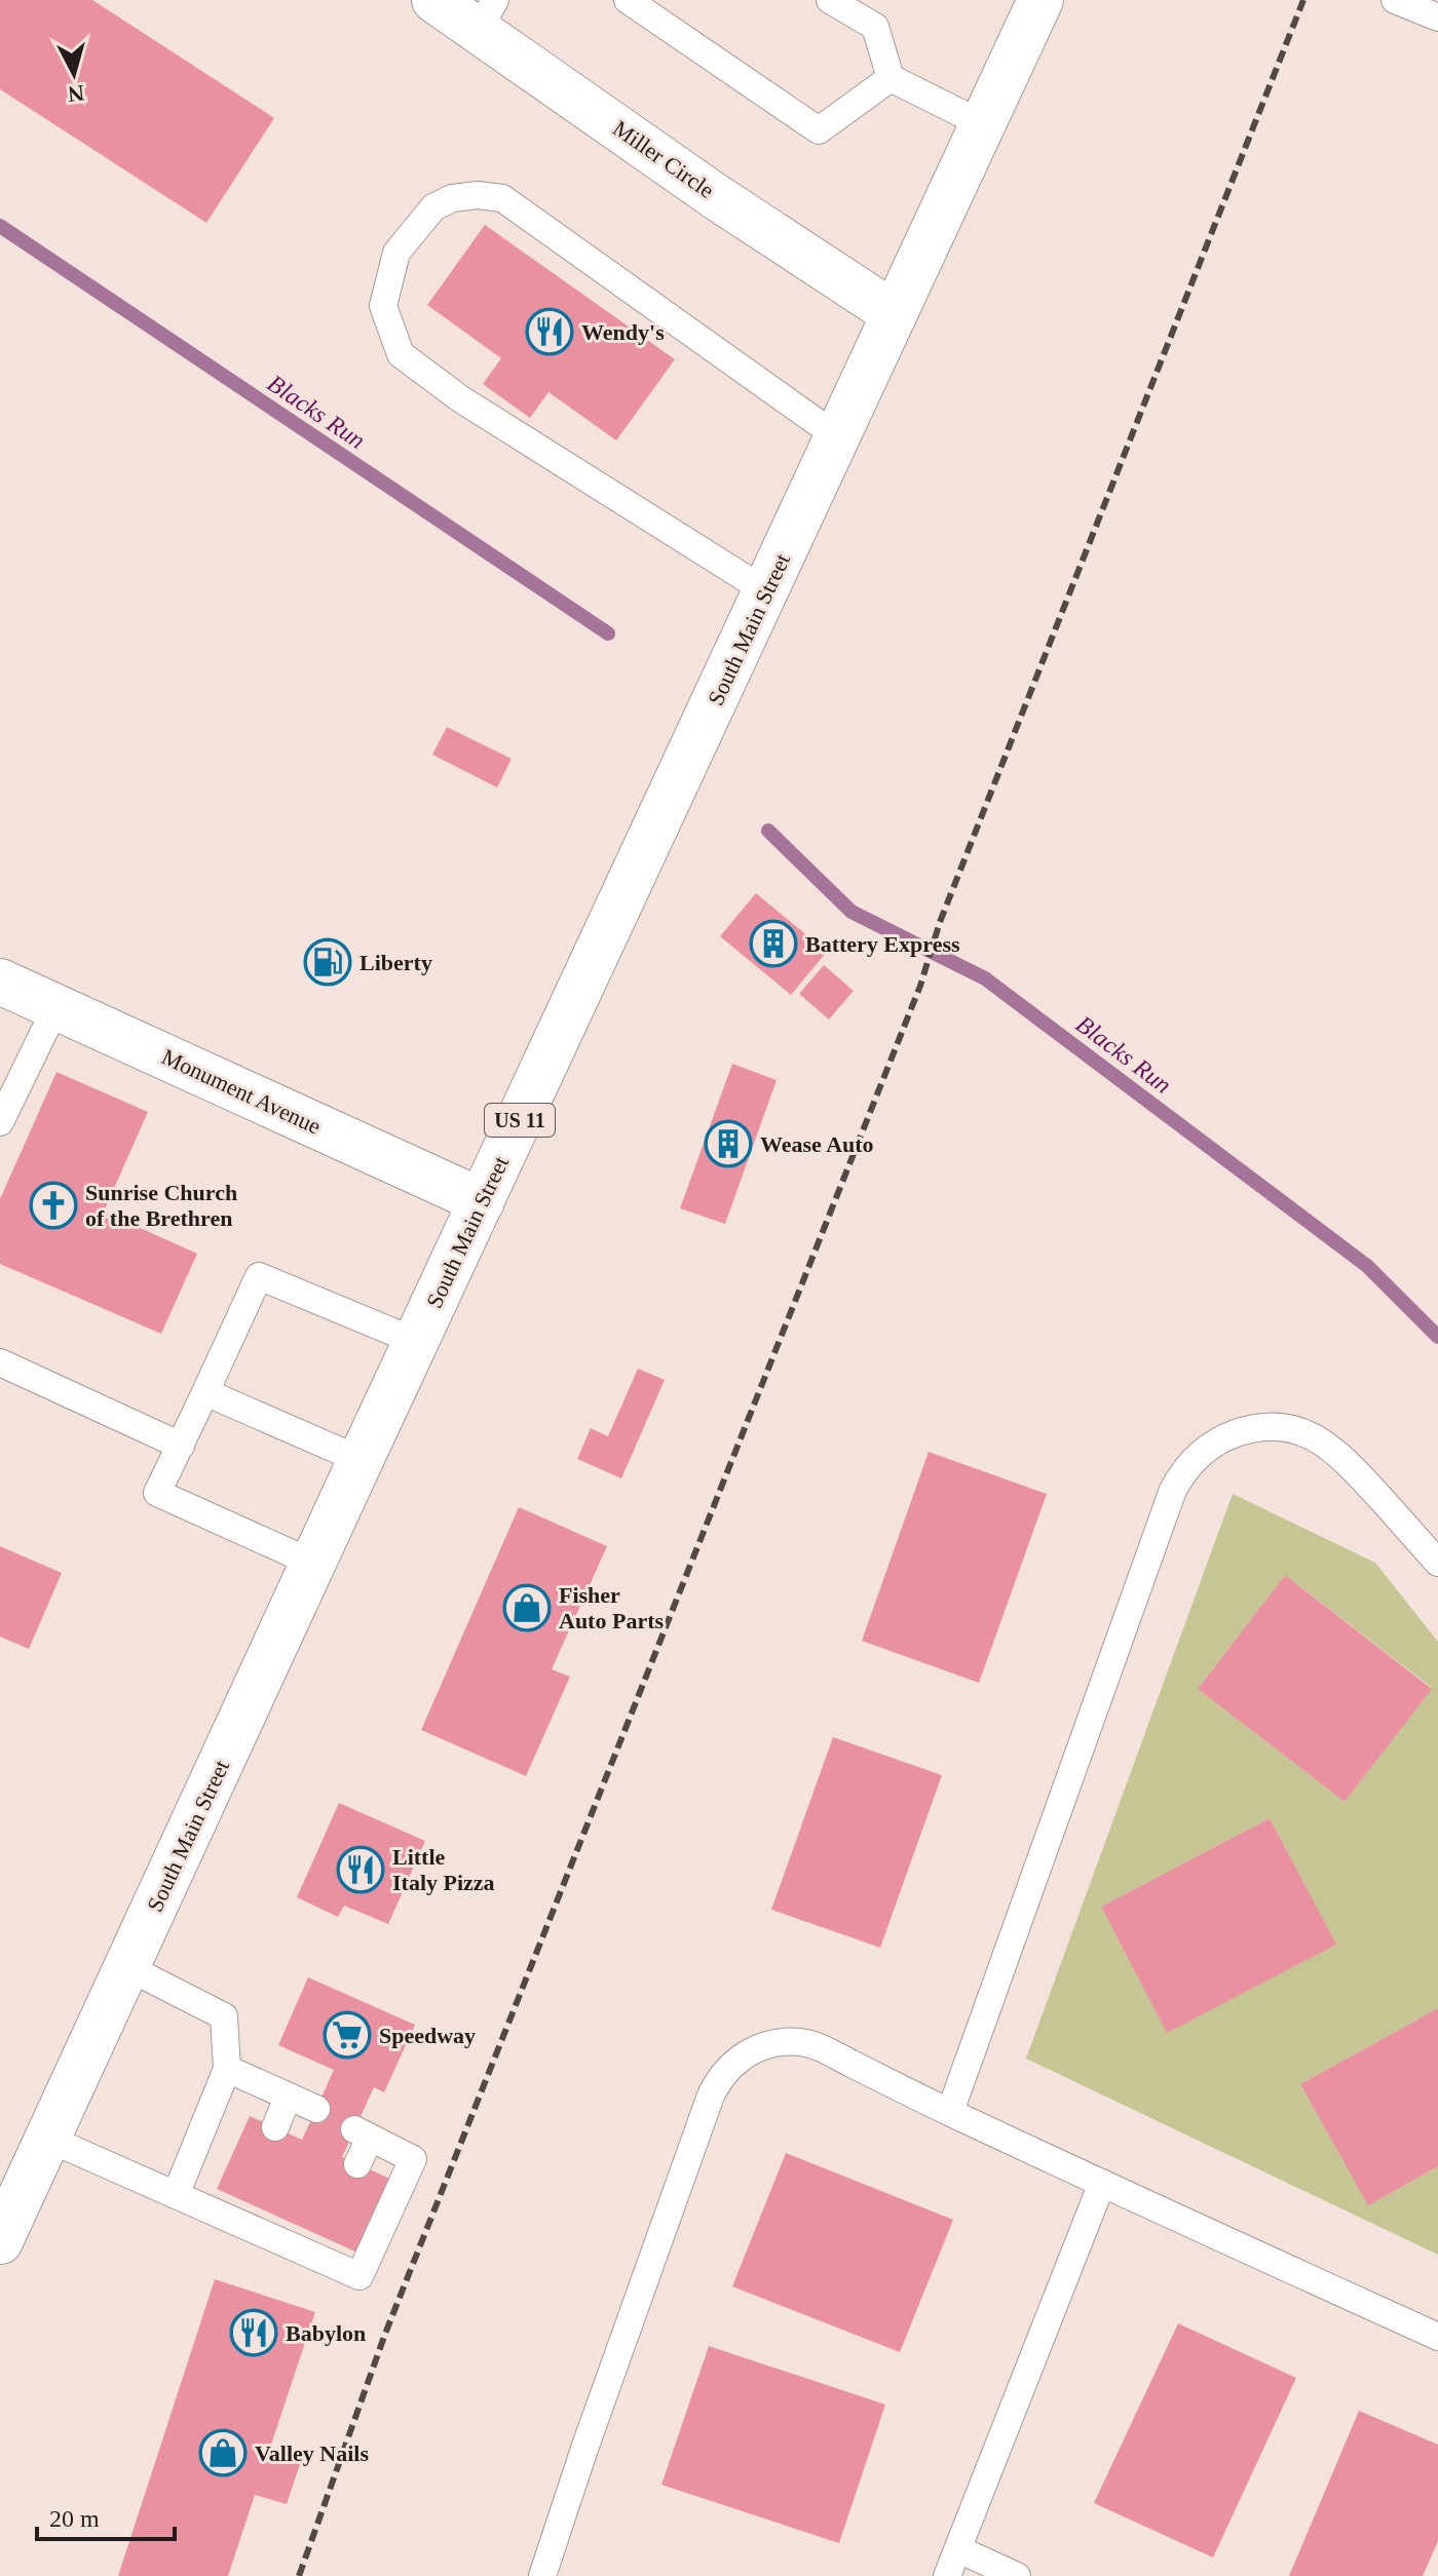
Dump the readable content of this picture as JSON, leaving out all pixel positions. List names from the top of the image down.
{
  "streets": {
    "main road": [
      "Miller Circle",
      "South Main Street",
      "Monument Avenue",
      "US 11"
    ]
  },
  "crossings": [
    ["Miller Circle", "South Main Street"],
    ["South Main Street", "Monument Avenue"]
  ],
  "water": ["Blacks Run"],
  "places": {
    "restaurant": ["Wendy's", "Little Italy Pizza", "Babylon"],
    "building": ["Battery Express", "Wease Auto"],
    "fuel station": ["Liberty"],
    "church": ["Sunrise Church of the Brethren"],
    "shop": ["Fisher Auto Parts", "Valley Nails"],
    "supermarket": ["Speedway"]
  },
  "scale_bar": "20 m",
  "north": "bottom"
}
